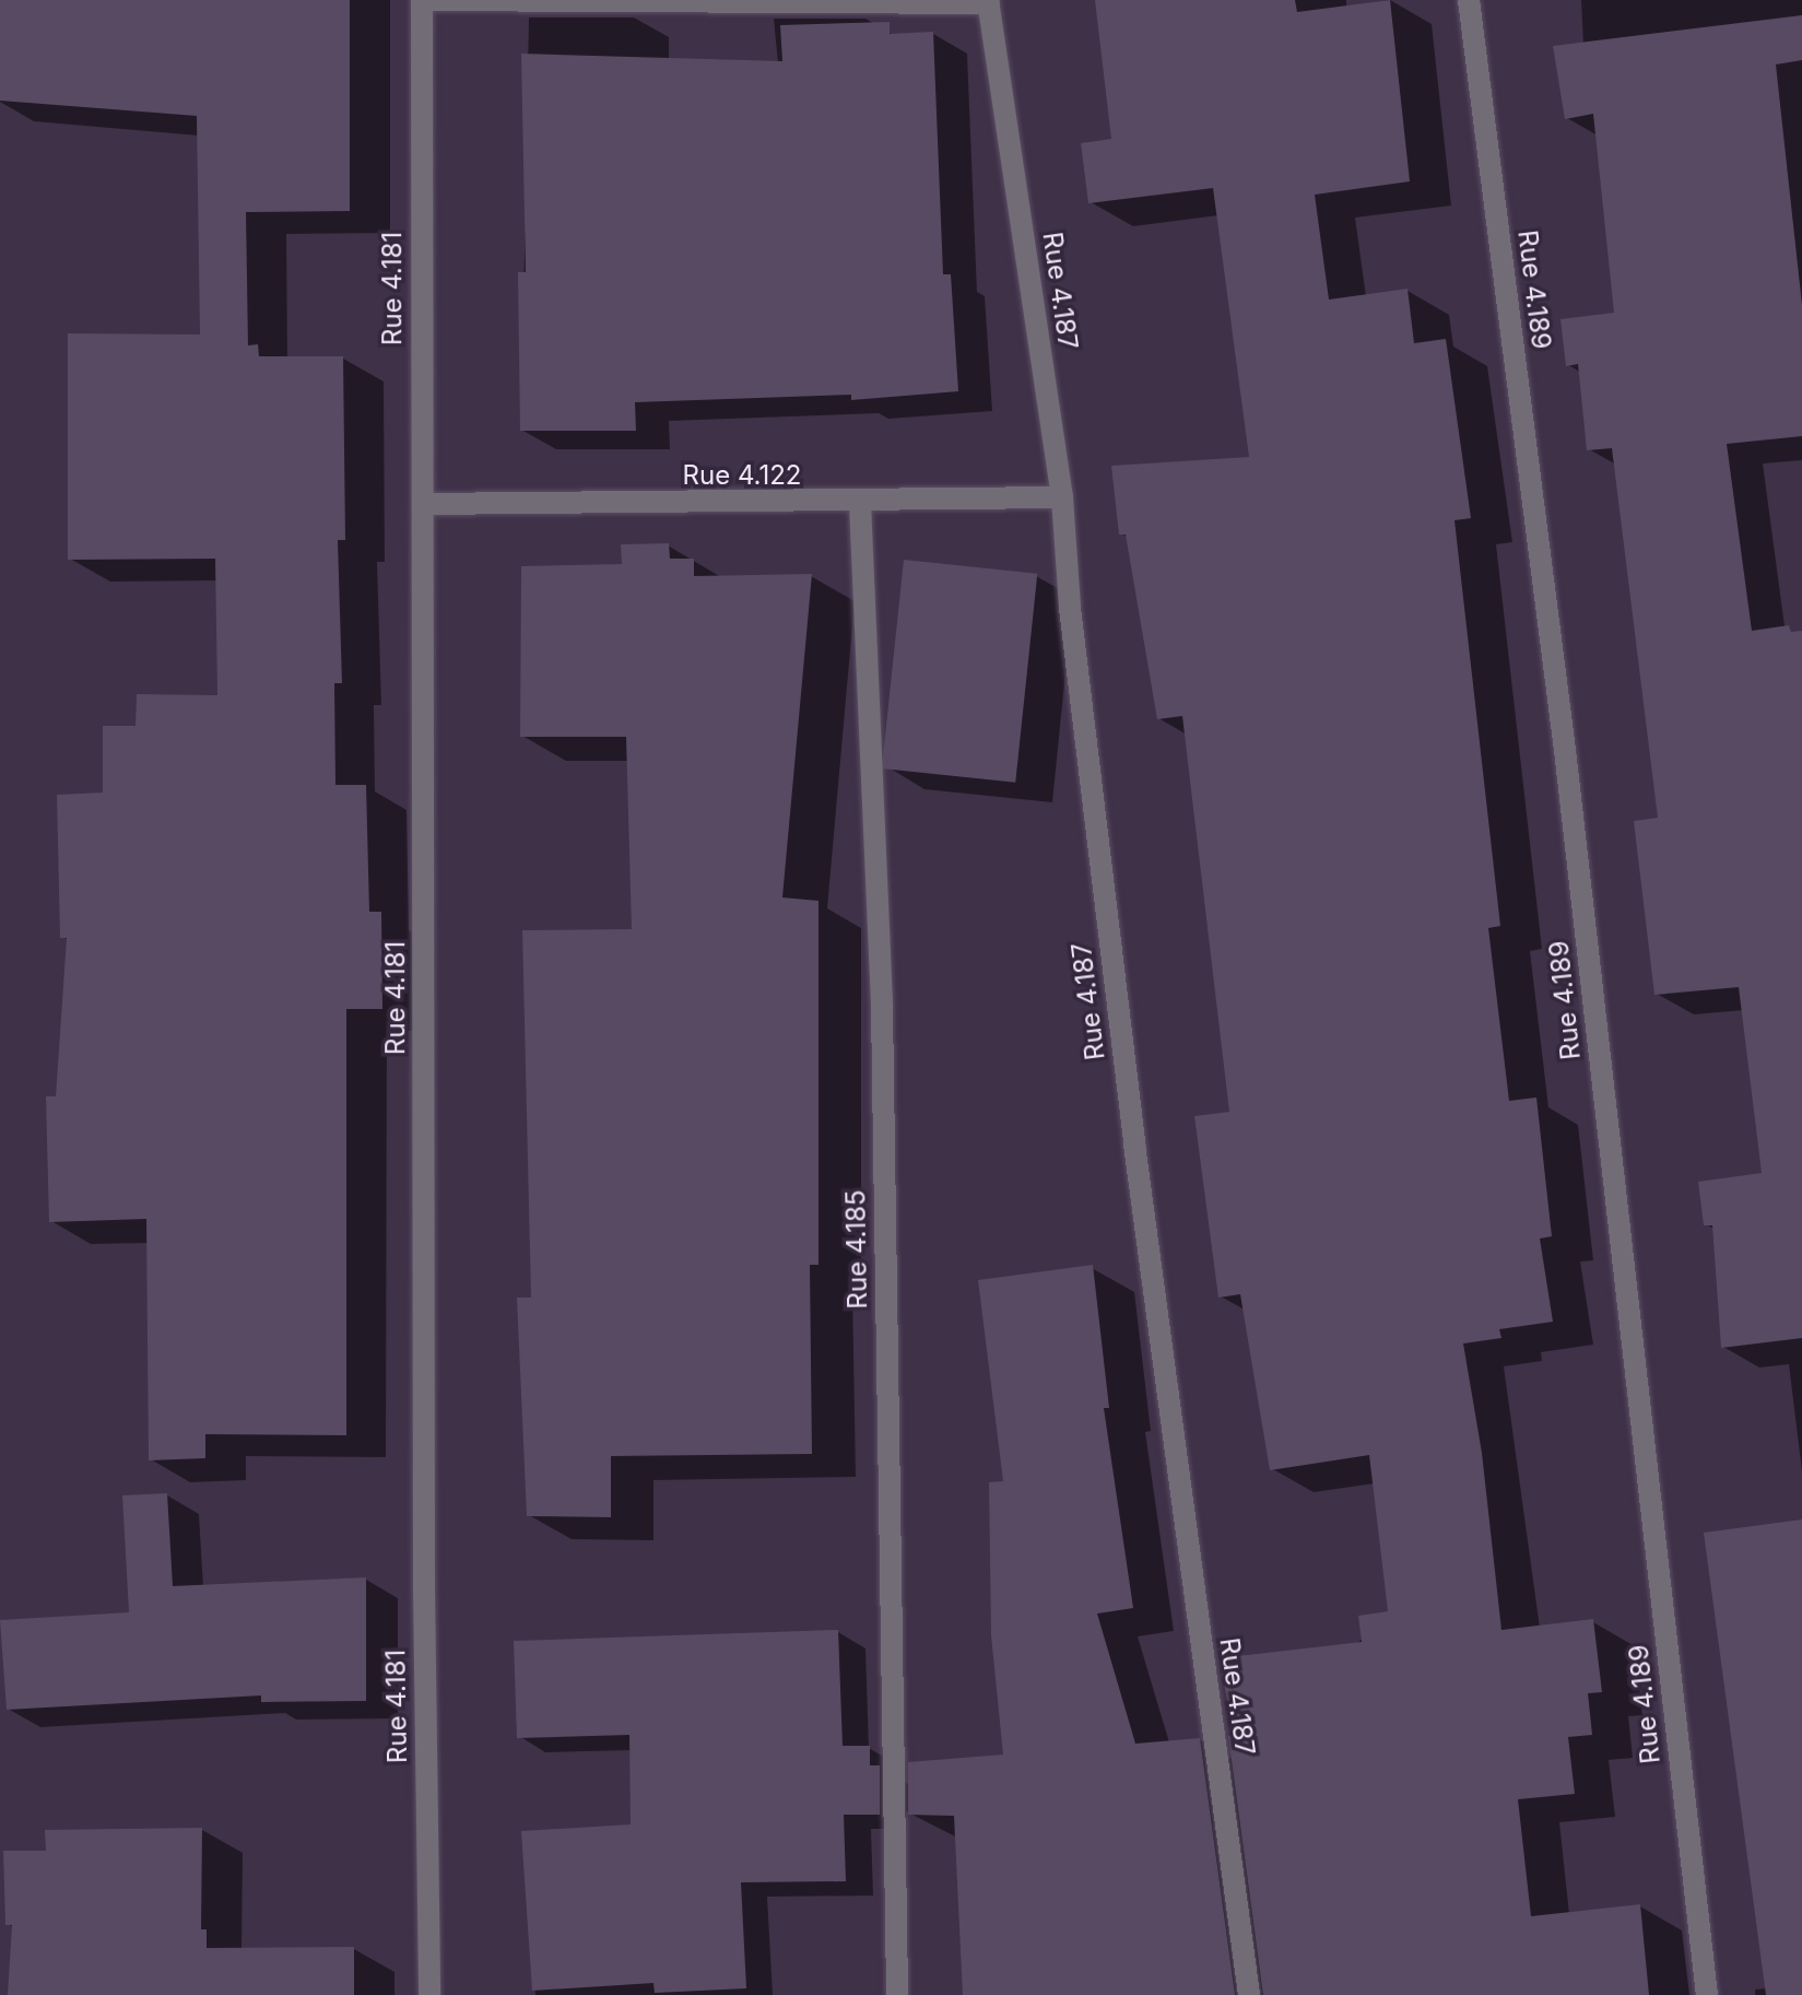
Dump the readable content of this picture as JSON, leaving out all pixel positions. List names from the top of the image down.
{
  "streets": {
    "street": [
      "Rue 4.181",
      "Rue 4.189",
      "Rue 4.187",
      "Rue 4.122",
      "Rue 4.185"
    ]
  },
  "crossings": [
    ["Rue 4.181", "Rue 4.122"],
    ["Rue 4.187", "Rue 4.122"],
    ["Rue 4.122", "Rue 4.185"]
  ]
}
